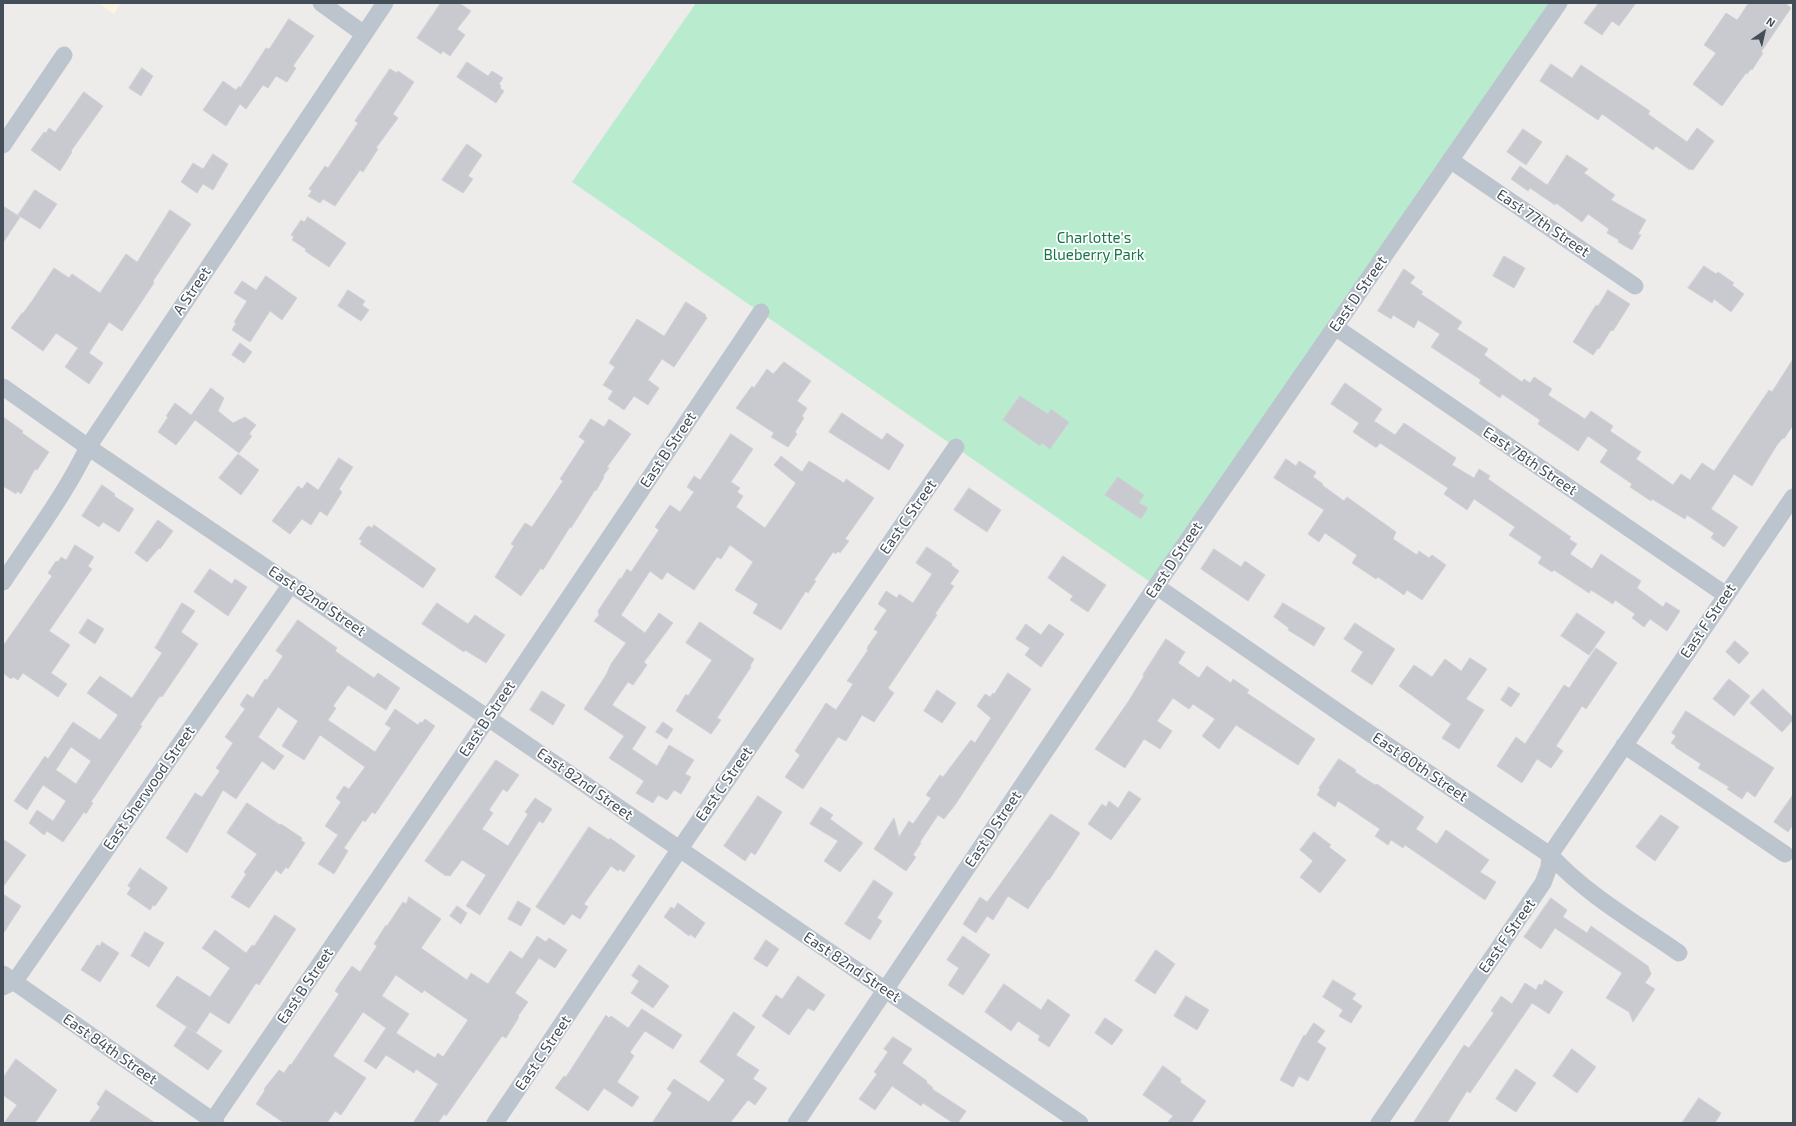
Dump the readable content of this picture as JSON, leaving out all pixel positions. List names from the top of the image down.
{
  "streets": {
    "street": [
      "East 77th Street",
      "A Street",
      "East D Street",
      "East B Street",
      "East 78th Street",
      "East C Street",
      "East 82nd Street",
      "East F Street",
      "East 80th Street",
      "East Sherwood Street",
      "East 84th Street"
    ]
  },
  "crossings": [
    ["East 77th Street", "East D Street"],
    ["A Street", "East 82nd Street"],
    ["East D Street", "East 78th Street"],
    ["East D Street", "East 82nd Street"],
    ["East D Street", "East 80th Street"],
    ["East B Street", "East 82nd Street"],
    ["East B Street", "East 84th Street"],
    ["East 78th Street", "East F Street"],
    ["East C Street", "East 82nd Street"],
    ["East 82nd Street", "East Sherwood Street"],
    ["East F Street", "East 80th Street"],
    ["East Sherwood Street", "East 84th Street"]
  ],
  "parks": ["Charlotte's Blueberry Park"],
  "north": "top right"
}
